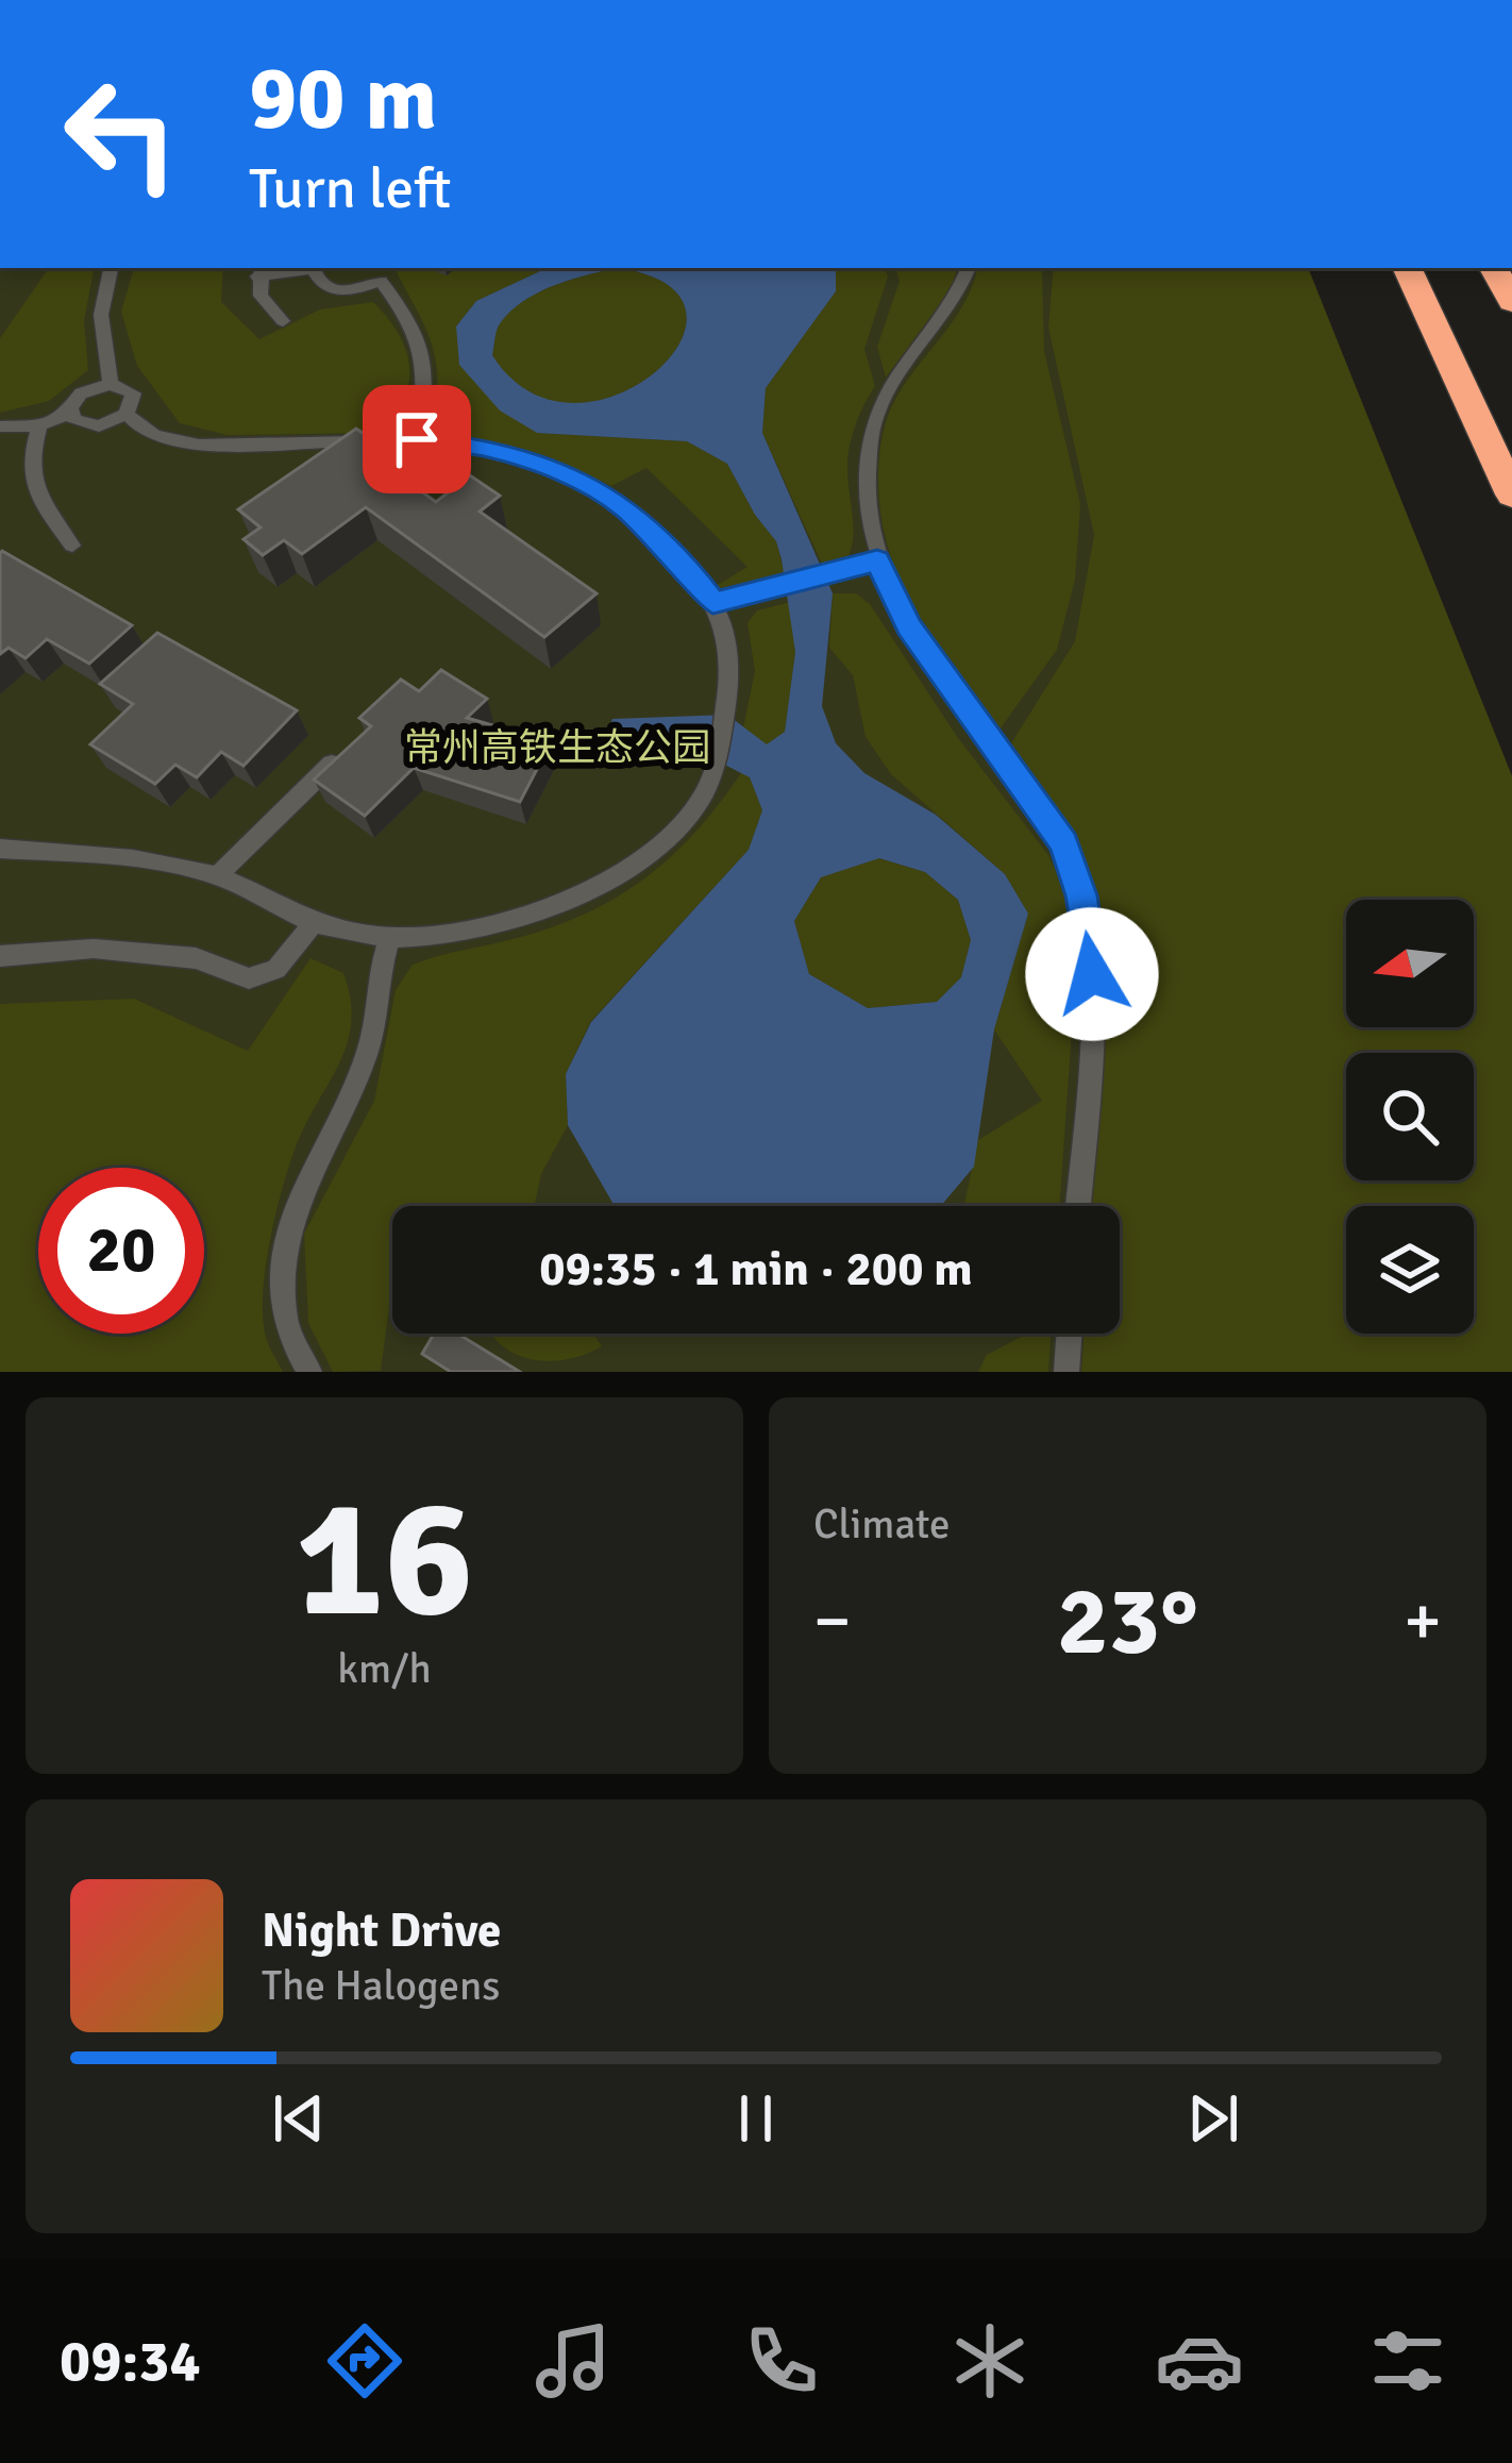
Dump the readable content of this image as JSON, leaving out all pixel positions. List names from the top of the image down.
{
  "parks": ["常州高铁生态公园"],
  "north": "left",
  "page": {
    "turn": ["90 m", "Turn left"],
    "limit": "20",
    "trip": "09:35 · 1 min · 200 m",
    "tile": [
      ["16", "km/h"],
      "Climate"
    ],
    "heat": ["−", "23°", "+"],
    "song": ["Night Drive", "The Halogens"],
    "tabs": "09:34"
  }
}
